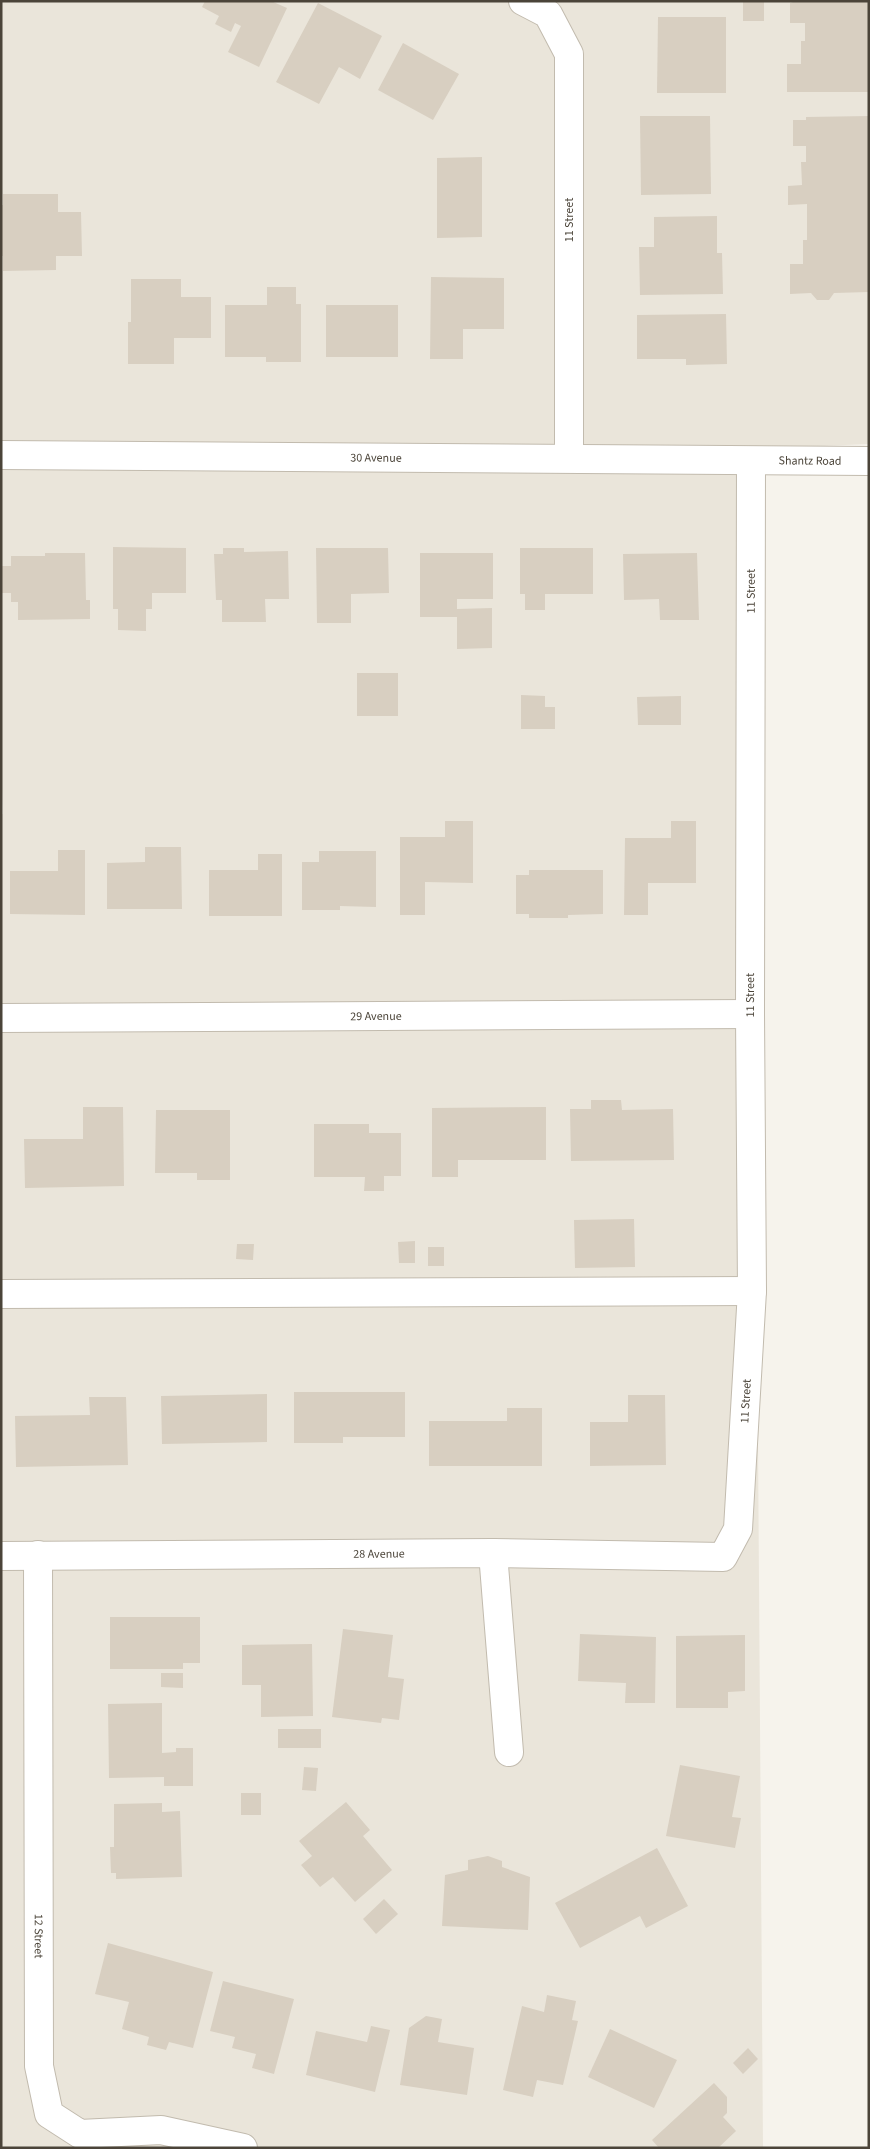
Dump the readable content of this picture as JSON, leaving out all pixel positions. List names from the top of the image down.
{
  "streets": {
    "street": [
      "11 Street",
      "30 Avenue",
      "Shantz Road",
      "29 Avenue",
      "28 Avenue",
      "12 Street"
    ]
  },
  "crossings": [
    ["11 Street", "30 Avenue"],
    ["11 Street", "Shantz Road"],
    ["11 Street", "29 Avenue"],
    ["11 Street", "28 Avenue"],
    ["30 Avenue", "Shantz Road"],
    ["28 Avenue", "12 Street"]
  ]
}
